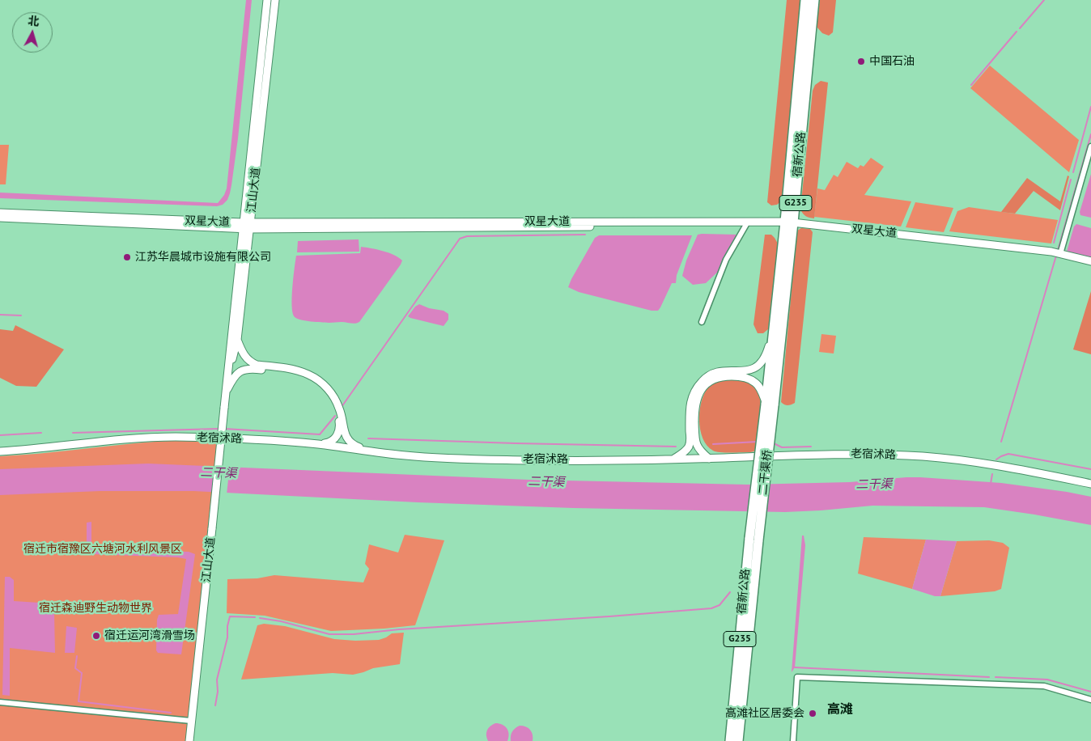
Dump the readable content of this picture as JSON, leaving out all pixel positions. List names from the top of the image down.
{
  "streets": {
    "highway": ["宿新公路", "G235", "二干渠桥"],
    "main road": ["江山大道", "双星大道", "老宿沭路"]
  },
  "crossings": [
    ["宿新公路", "双星大道"],
    ["宿新公路", "二干渠桥"],
    ["江山大道", "双星大道"]
  ],
  "districts": ["高滩"],
  "water": ["二干渠"],
  "parks": ["宿迁市宿豫区六塘河水利风景区", "宿迁森迪野生动物世界"],
  "places": [
    "中国石油",
    "江苏华晨城市设施有限公司",
    "宿迁运河湾滑雪场",
    "高滩社区居委会"
  ],
  "north": "top"
}
